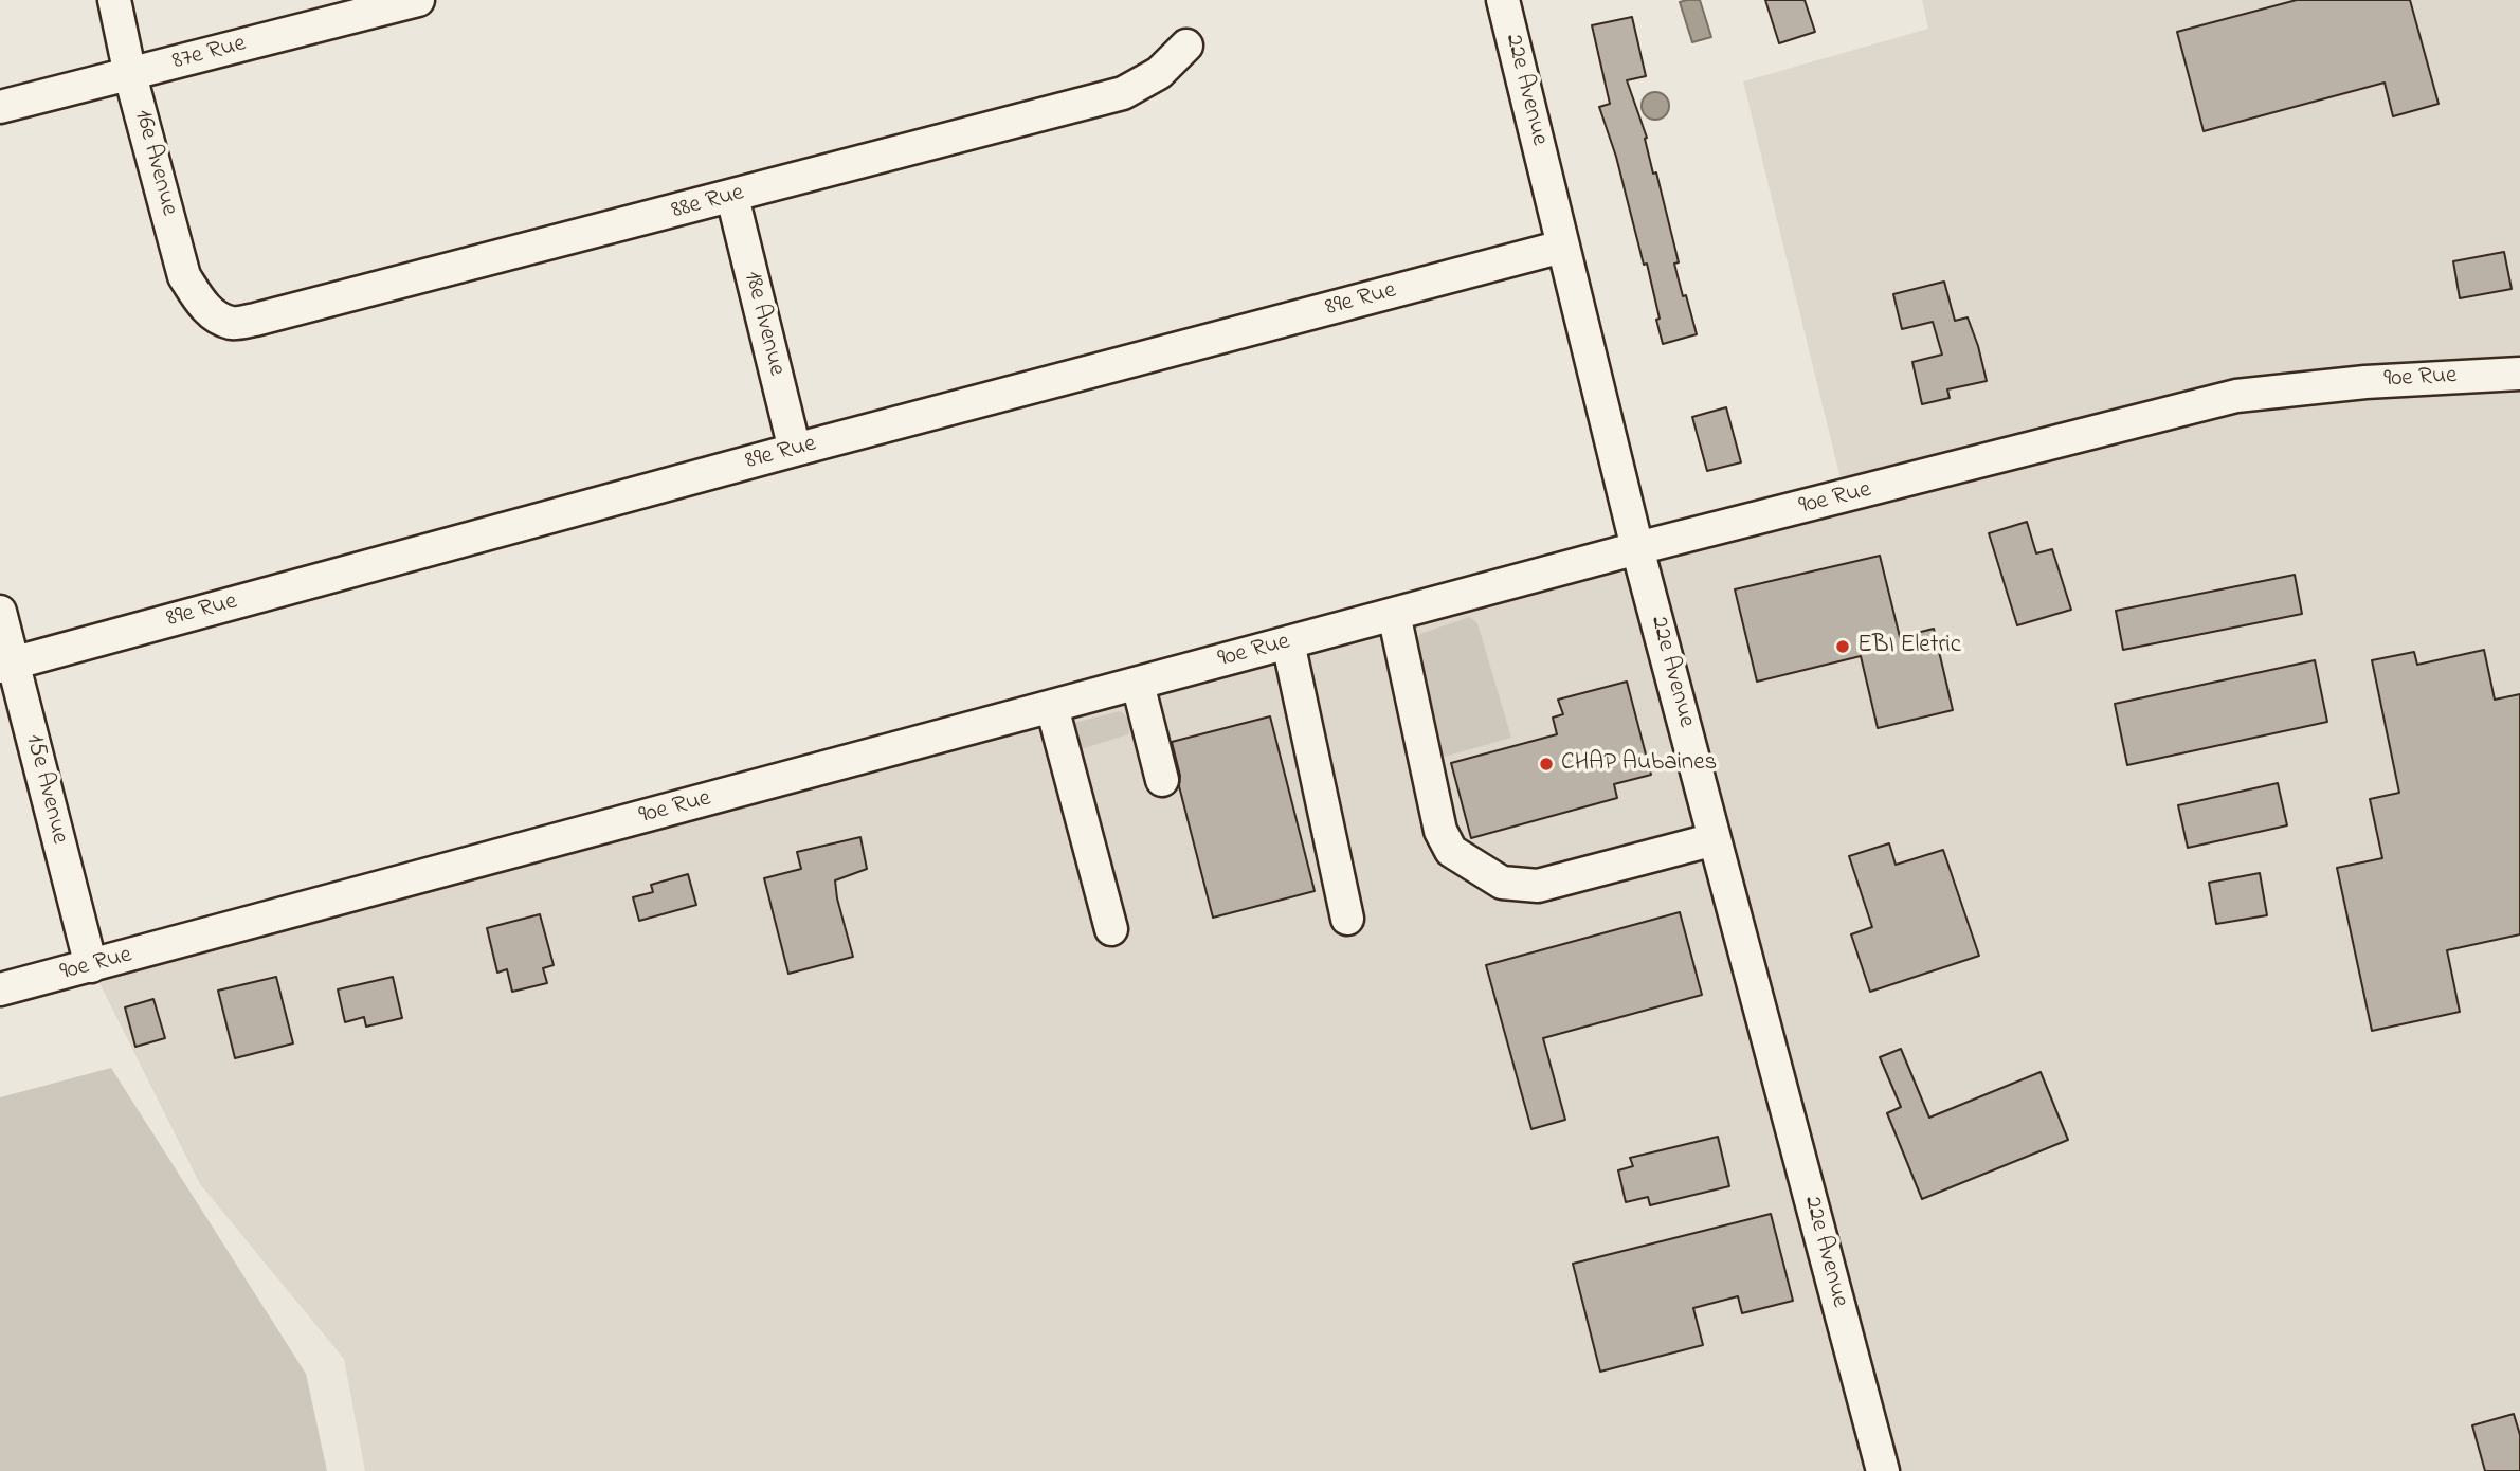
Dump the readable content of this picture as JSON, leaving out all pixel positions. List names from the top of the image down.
{
  "streets": {
    "street": [
      "87e Rue",
      "22e Avenue",
      "16e Avenue",
      "88e Rue",
      "89e Rue",
      "18e Avenue",
      "90e Rue",
      "15e Avenue"
    ]
  },
  "crossings": [
    ["87e Rue", "16e Avenue"],
    ["22e Avenue", "89e Rue"],
    ["22e Avenue", "90e Rue"],
    ["16e Avenue", "88e Rue"],
    ["88e Rue", "18e Avenue"],
    ["89e Rue", "18e Avenue"],
    ["89e Rue", "15e Avenue"],
    ["90e Rue", "15e Avenue"]
  ],
  "places": ["EBI Eletric", "CHAP Aubaines"]
}
